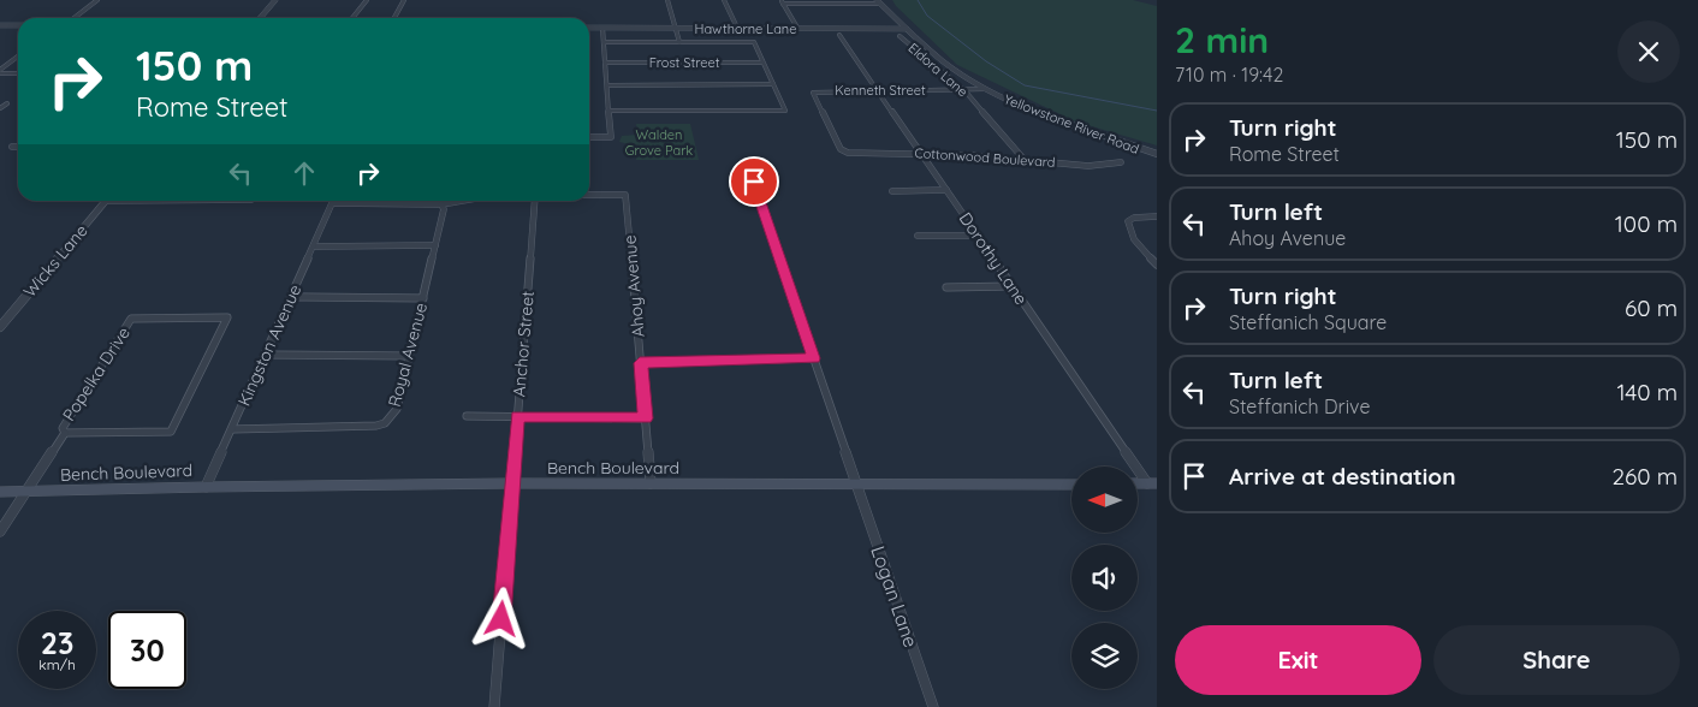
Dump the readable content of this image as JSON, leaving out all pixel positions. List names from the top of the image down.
{
  "streets": {
    "main road": ["Bench Boulevard"],
    "street": [
      "Hawthorne Lane",
      "Frost Street",
      "Eldora Lane",
      "Kenneth Street",
      "Yellowstone River Road",
      "Cottonwood Boulevard",
      "Dorothy Lane",
      "Wicks Lane",
      "Ahoy Avenue",
      "Anchor Street",
      "Kingston Avenue",
      "Royal Avenue",
      "Popelka Drive",
      "Logan Lane"
    ]
  },
  "crossings": [
    ["Hawthorne Lane", "Yellowstone River Road"],
    ["Eldora Lane", "Kenneth Street"],
    ["Eldora Lane", "Cottonwood Boulevard"],
    ["Kenneth Street", "Yellowstone River Road"],
    ["Kenneth Street", "Cottonwood Boulevard"],
    ["Kenneth Street", "Dorothy Lane"],
    ["Cottonwood Boulevard", "Dorothy Lane"],
    ["Ahoy Avenue", "Bench Boulevard"],
    ["Anchor Street", "Bench Boulevard"],
    ["Kingston Avenue", "Royal Avenue"],
    ["Kingston Avenue", "Bench Boulevard"],
    ["Popelka Drive", "Bench Boulevard"],
    ["Bench Boulevard", "Logan Lane"]
  ],
  "parks": ["Walden Grove Park"],
  "north": "left",
  "page": {
    "heading": ["2 min", "710 m · 19:42"],
    "turn": ["150 m", "Rome Street"],
    "list": [
      {
        "name": "Turn right",
        "note": "Rome Street",
        "value": "150 m"
      },
      {
        "name": "Turn left",
        "note": "Ahoy Avenue",
        "value": "100 m"
      },
      {
        "name": "Turn right",
        "note": "Steffanich Square",
        "value": "60 m"
      },
      {
        "name": "Turn left",
        "note": "Steffanich Drive",
        "value": "140 m"
      },
      {
        "name": "Arrive at destination",
        "value": "260 m"
      }
    ],
    "speed": "23 km/h",
    "limit": "30",
    "buttons": ["Exit", "Share"]
  }
}
